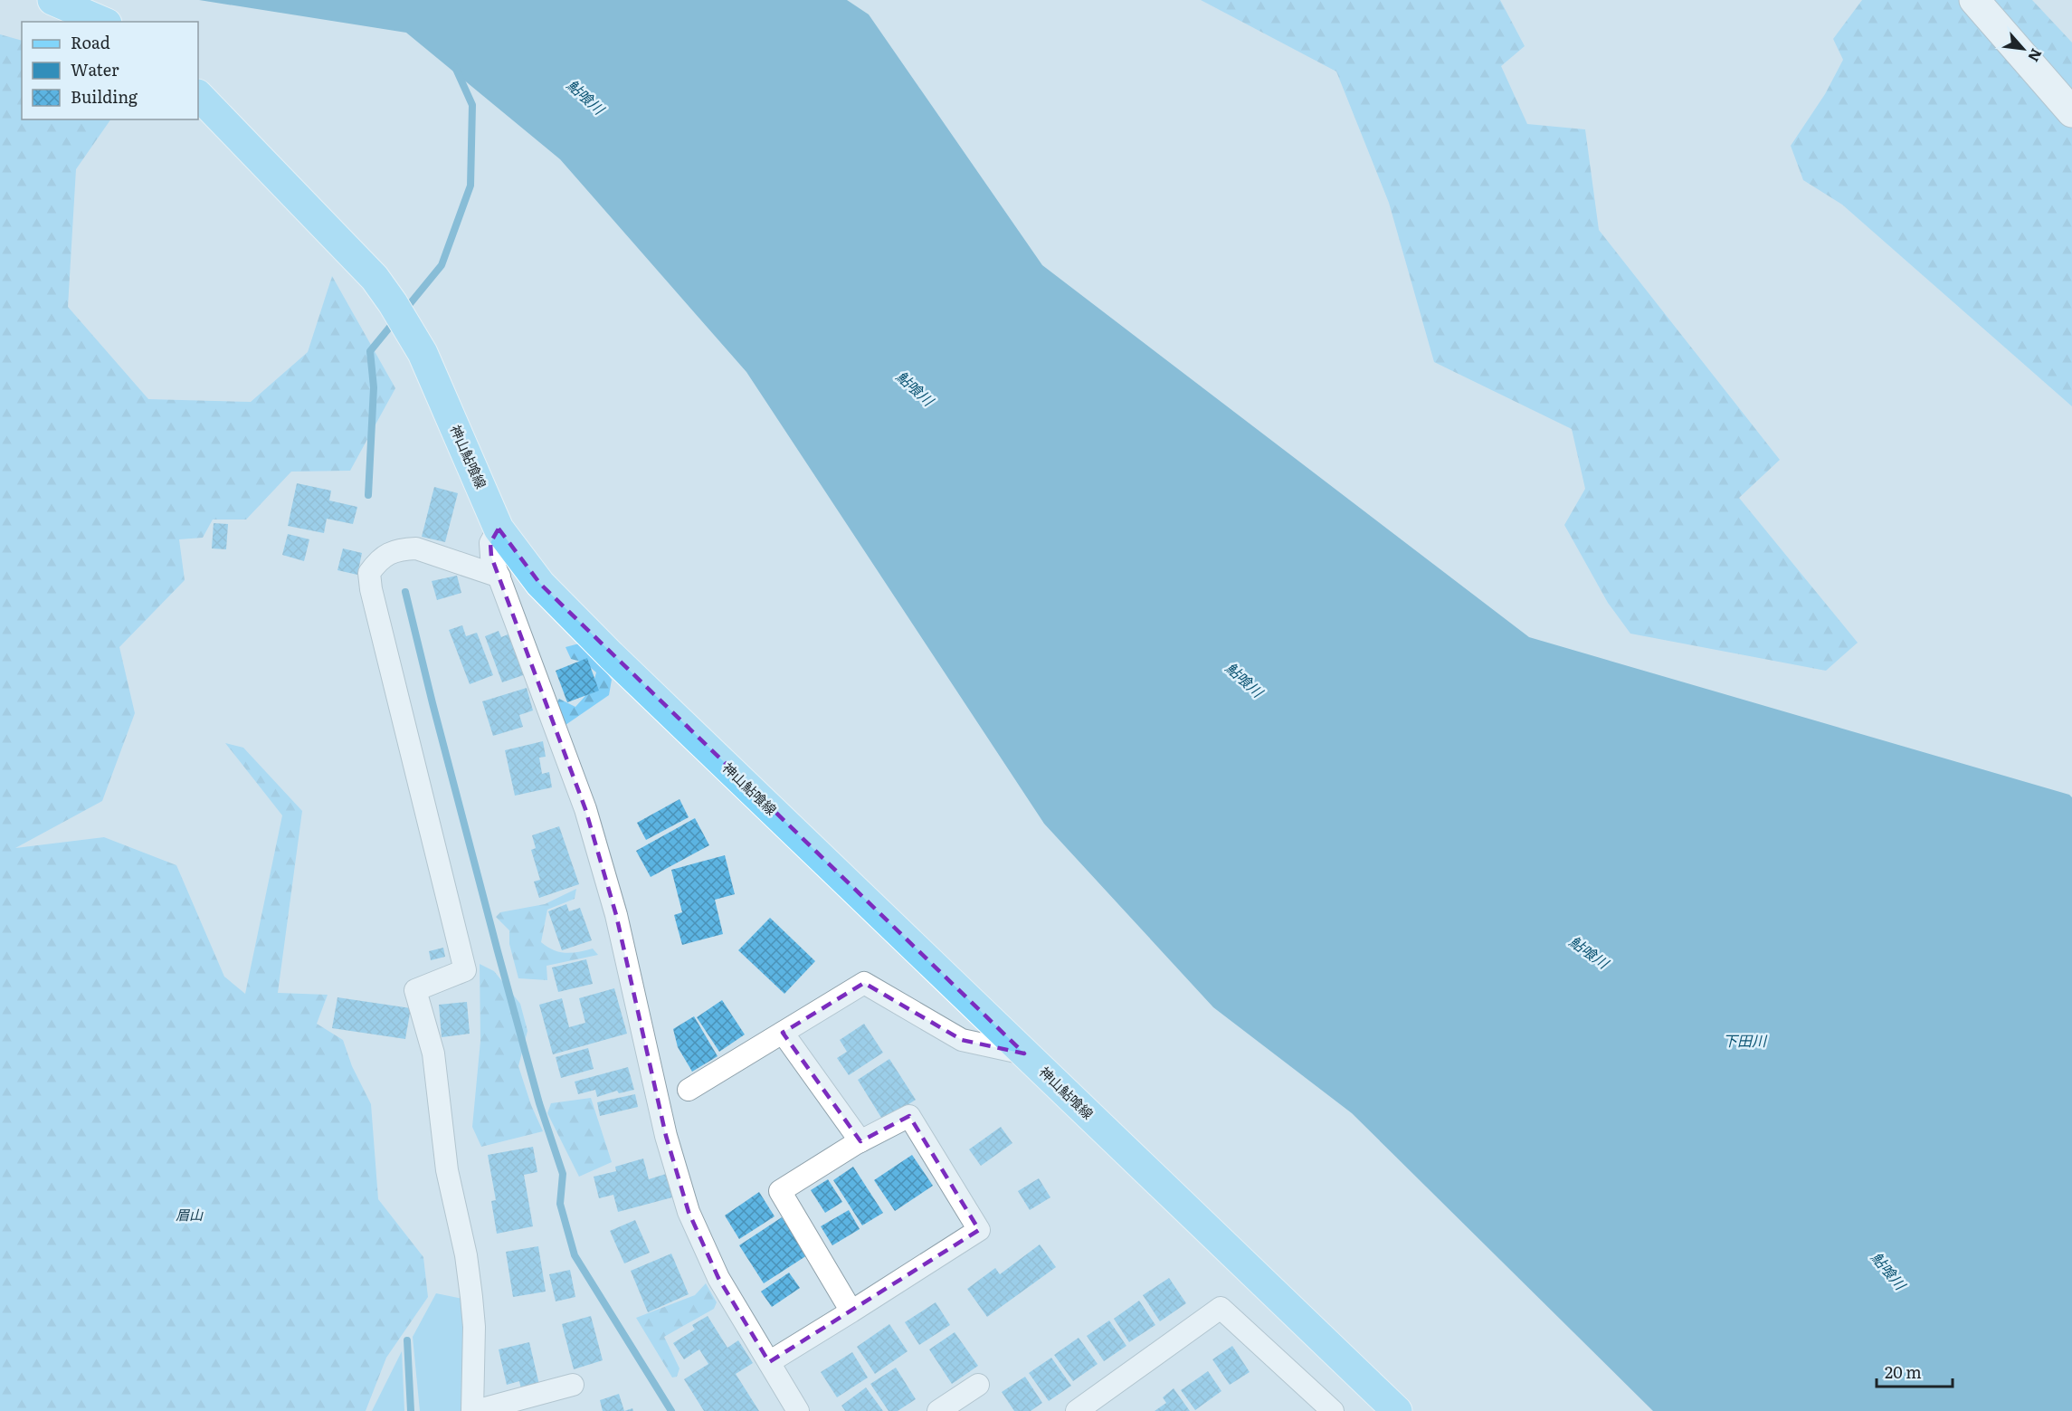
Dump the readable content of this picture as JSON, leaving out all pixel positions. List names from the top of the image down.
{
  "streets": {
    "main road": ["神山鮎喰線"]
  },
  "water": ["鮎喰川", "下田川"],
  "parks": ["眉山"],
  "legend": ["Road", "Water", "Building"],
  "scale_bar": "20 m",
  "north": "bottom right"
}
